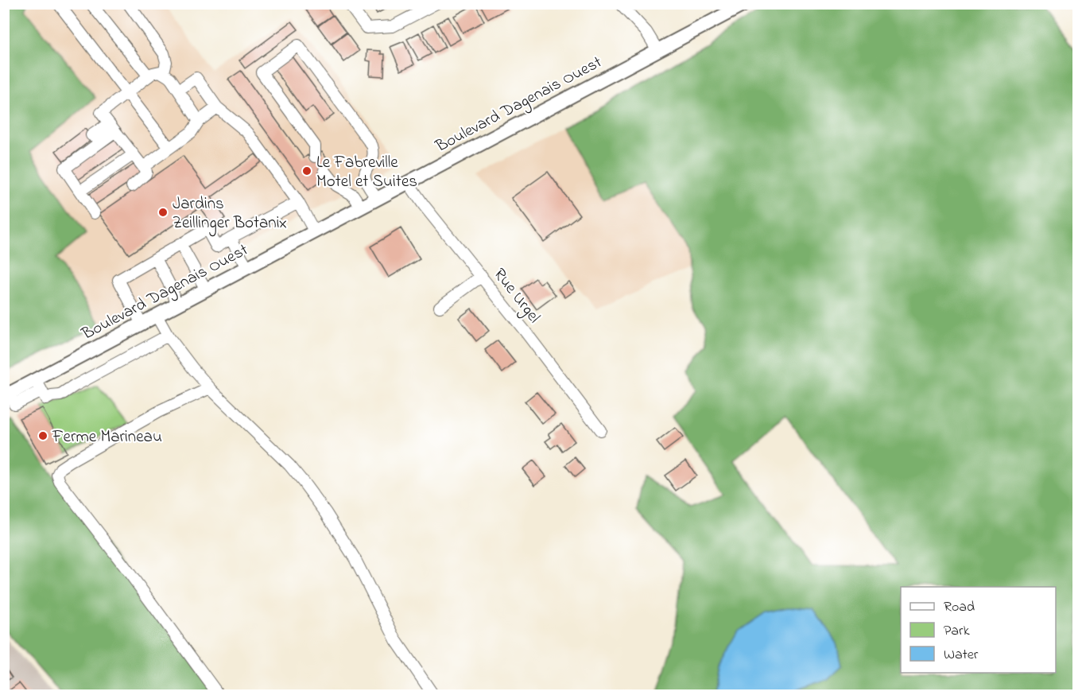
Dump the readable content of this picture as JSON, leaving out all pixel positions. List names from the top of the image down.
{
  "streets": {
    "main road": ["Boulevard Dagenais Ouest"],
    "street": ["Rue Urgel"]
  },
  "crossings": [
    ["Boulevard Dagenais Ouest", "Rue Urgel"]
  ],
  "places": ["Le Fabreville Motel et Suites", "Jardins Zeillinger Botanix", "Ferme Marineau"],
  "legend": ["Road", "Park", "Water"]
}
